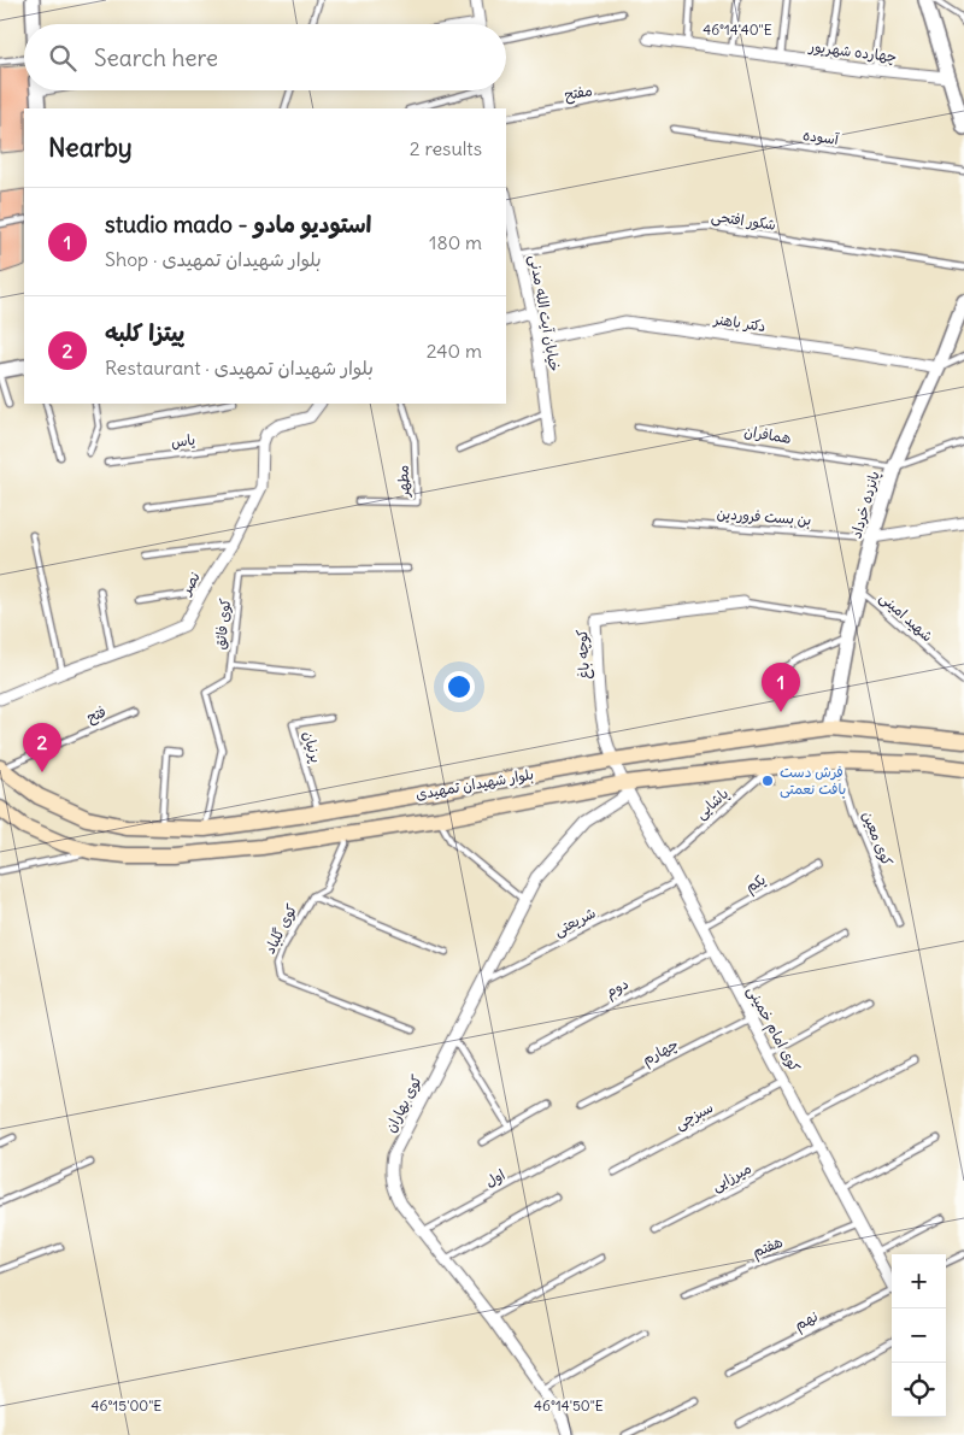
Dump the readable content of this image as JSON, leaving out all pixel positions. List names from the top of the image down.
{
  "streets": {
    "main road": ["بلوار شهیدان تمهیدی"],
    "street": [
      "چهارده شهریور",
      "خیابان آیت الله مدنی",
      "دکتر باهنر",
      "پانزده خرداد",
      "نصر",
      "کوچه باغ",
      "کوی امام خمینی",
      "کوی بهاران"
    ],
    "lane": [
      "مفتح",
      "آسوده",
      "شکور افتحی",
      "همافران",
      "یاس",
      "مطهر",
      "بن بست فروردین",
      "شهید امینی",
      "کوی فائق",
      "فتح",
      "پرنیان",
      "پاشایی",
      "کوی معین",
      "یکم",
      "شریعتی",
      "کوی گلباد",
      "دوم",
      "چهارم",
      "سبزچی",
      "میرزایی",
      "اول",
      "هفتم",
      "نهم"
    ]
  },
  "crossings": [
    ["شکور افتحی", "خیابان آیت الله مدنی"],
    ["خیابان آیت الله مدنی", "دکتر باهنر"],
    ["دکتر باهنر", "پانزده خرداد"],
    ["همافران", "پانزده خرداد"],
    ["یاس", "نصر"],
    ["پانزده خرداد", "بن بست فروردین"],
    ["پانزده خرداد", "شهید امینی"],
    ["پانزده خرداد", "بلوار شهیدان تمهیدی"],
    ["کوی فائق", "بلوار شهیدان تمهیدی"],
    ["کوچه باغ", "بلوار شهیدان تمهیدی"],
    ["کوچه باغ", "کوی امام خمینی"],
    ["فتح", "بلوار شهیدان تمهیدی"],
    ["پرنیان", "بلوار شهیدان تمهیدی"],
    ["بلوار شهیدان تمهیدی", "پاشایی"],
    ["بلوار شهیدان تمهیدی", "کوی معین"],
    ["بلوار شهیدان تمهیدی", "کوی گلباد"],
    ["بلوار شهیدان تمهیدی", "کوی امام خمینی"],
    ["بلوار شهیدان تمهیدی", "کوی بهاران"],
    ["پاشایی", "کوی امام خمینی"],
    ["یکم", "کوی امام خمینی"],
    ["شریعتی", "کوی امام خمینی"],
    ["شریعتی", "کوی بهاران"],
    ["دوم", "کوی امام خمینی"],
    ["کوی امام خمینی", "چهارم"],
    ["کوی امام خمینی", "کوی بهاران"],
    ["کوی امام خمینی", "سبزچی"],
    ["کوی امام خمینی", "میرزایی"],
    ["کوی امام خمینی", "هفتم"],
    ["کوی بهاران", "اول"]
  ],
  "places": ["فرش دست بافت نعمتی"],
  "page": {
    "search": "Search here",
    "heading": ["Nearby", "2 results"],
    "list": [
      {
        "mark": "1",
        "name": "studio mado - استودیو مادو",
        "note": "Shop · بلوار شهیدان تمهیدی",
        "value": "180 m"
      },
      {
        "mark": "2",
        "name": "پیتزا کلبه",
        "note": "Restaurant · بلوار شهیدان تمهیدی",
        "value": "240 m"
      }
    ],
    "pins": ["1", "2"],
    "map_buttons": ["+", "−"]
  },
  "coordinates": ["46°14'40\"E", "46°15'00\"E", "46°14'50\"E"]
}
